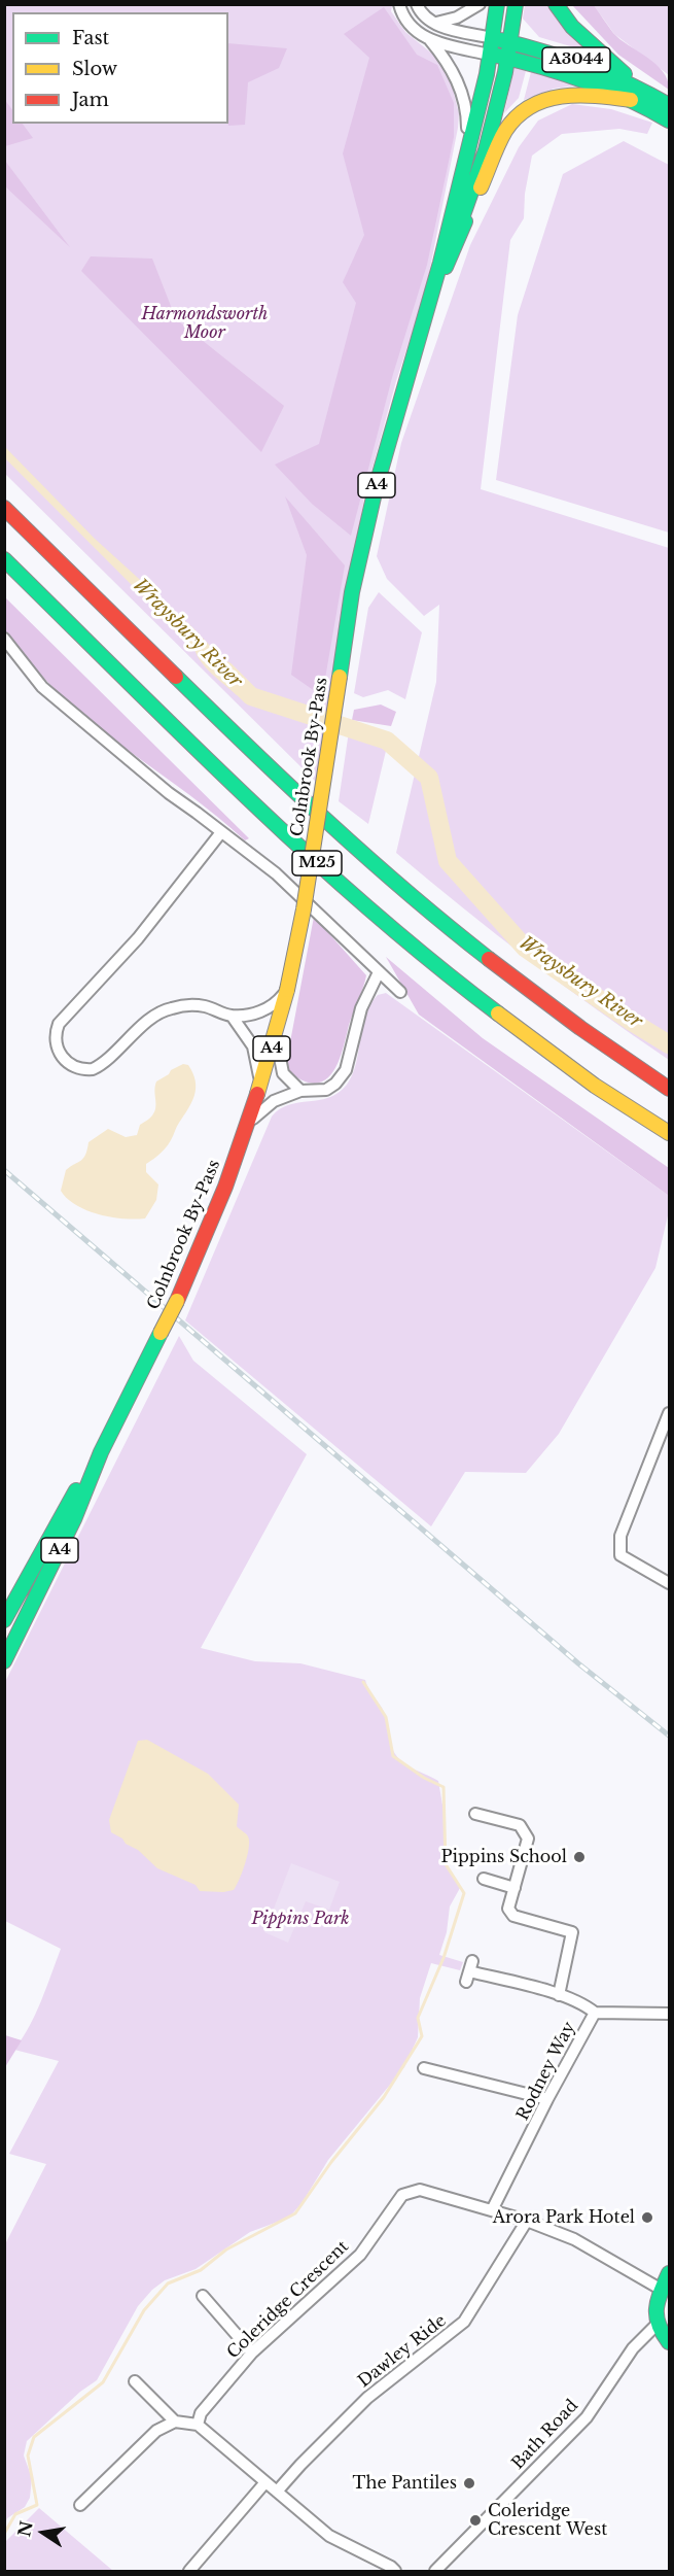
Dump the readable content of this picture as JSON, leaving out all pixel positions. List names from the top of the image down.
{
  "streets": {
    "main road": [
      "A3044",
      "A4",
      "Colnbrook By-Pass",
      "M25"
    ],
    "street": [
      "Rodney Way",
      "Coleridge Crescent",
      "Dawley Ride",
      "Bath Road"
    ]
  },
  "crossings": [
    ["A3044", "A4"],
    ["A4", "Colnbrook By-Pass"],
    ["Rodney Way", "Coleridge Crescent"],
    ["Coleridge Crescent", "Dawley Ride"]
  ],
  "water": ["Wraysbury River"],
  "parks": ["Harmondsworth Moor", "Pippins Park"],
  "places": [
    "Pippins School",
    "Arora Park Hotel",
    "The Pantiles",
    "Coleridge Crescent West"
  ],
  "legend": ["Fast", "Slow", "Jam"],
  "north": "left"
}
